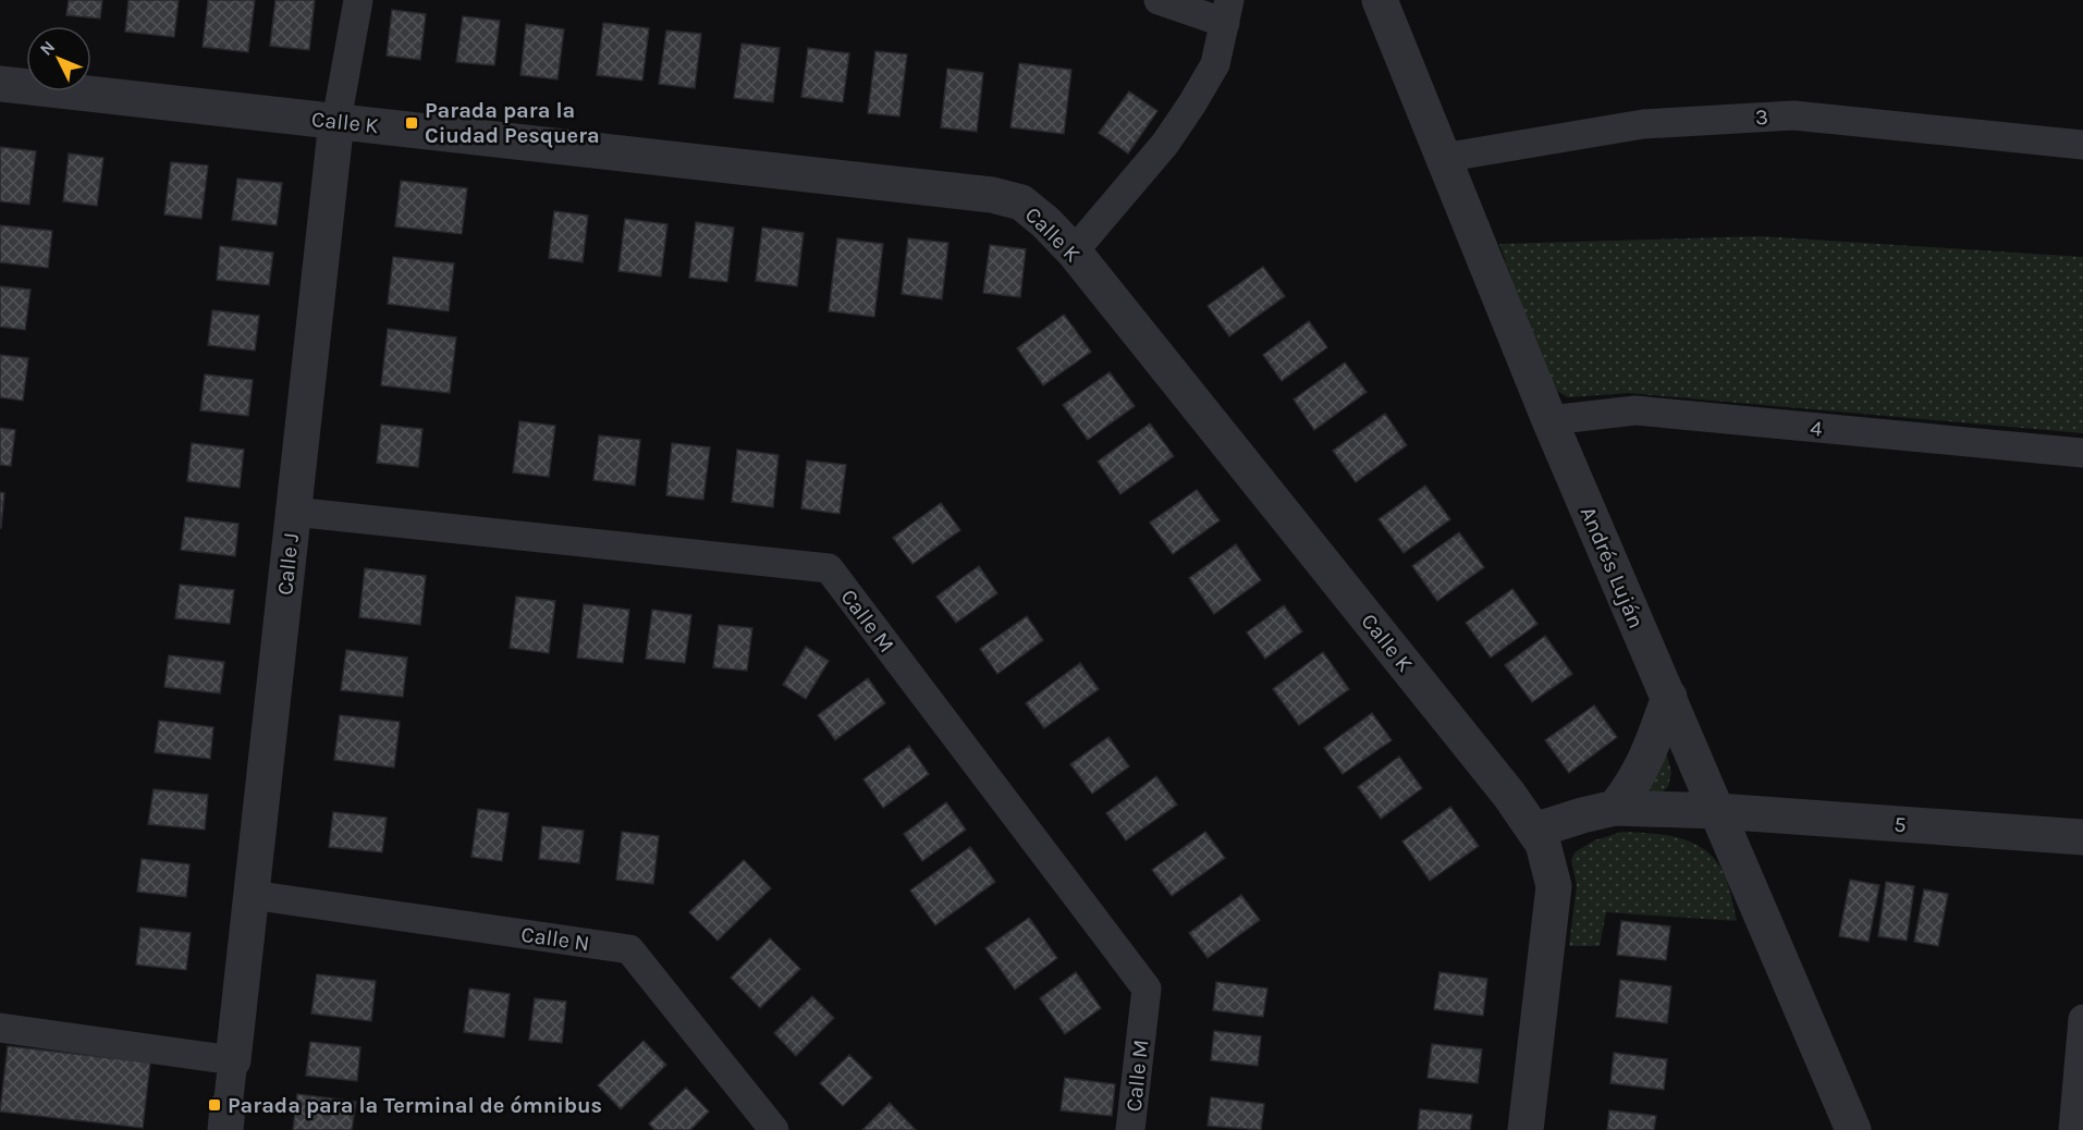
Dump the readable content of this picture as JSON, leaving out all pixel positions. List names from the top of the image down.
{
  "streets": {
    "street": [
      "3",
      "Calle K",
      "4",
      "Calle J",
      "Andrés Luján",
      "Calle M",
      "5",
      "Calle N"
    ]
  },
  "crossings": [
    ["3", "Andrés Luján"],
    ["Calle K", "Calle J"],
    ["Calle K", "5"],
    ["4", "Andrés Luján"],
    ["Calle J", "Calle M"],
    ["Calle J", "Calle N"],
    ["Andrés Luján", "5"]
  ],
  "places": {
    "transit": ["Parada para la Ciudad Pesquera", "Parada para la Terminal de ómnibus"]
  },
  "north": "top left"
}
